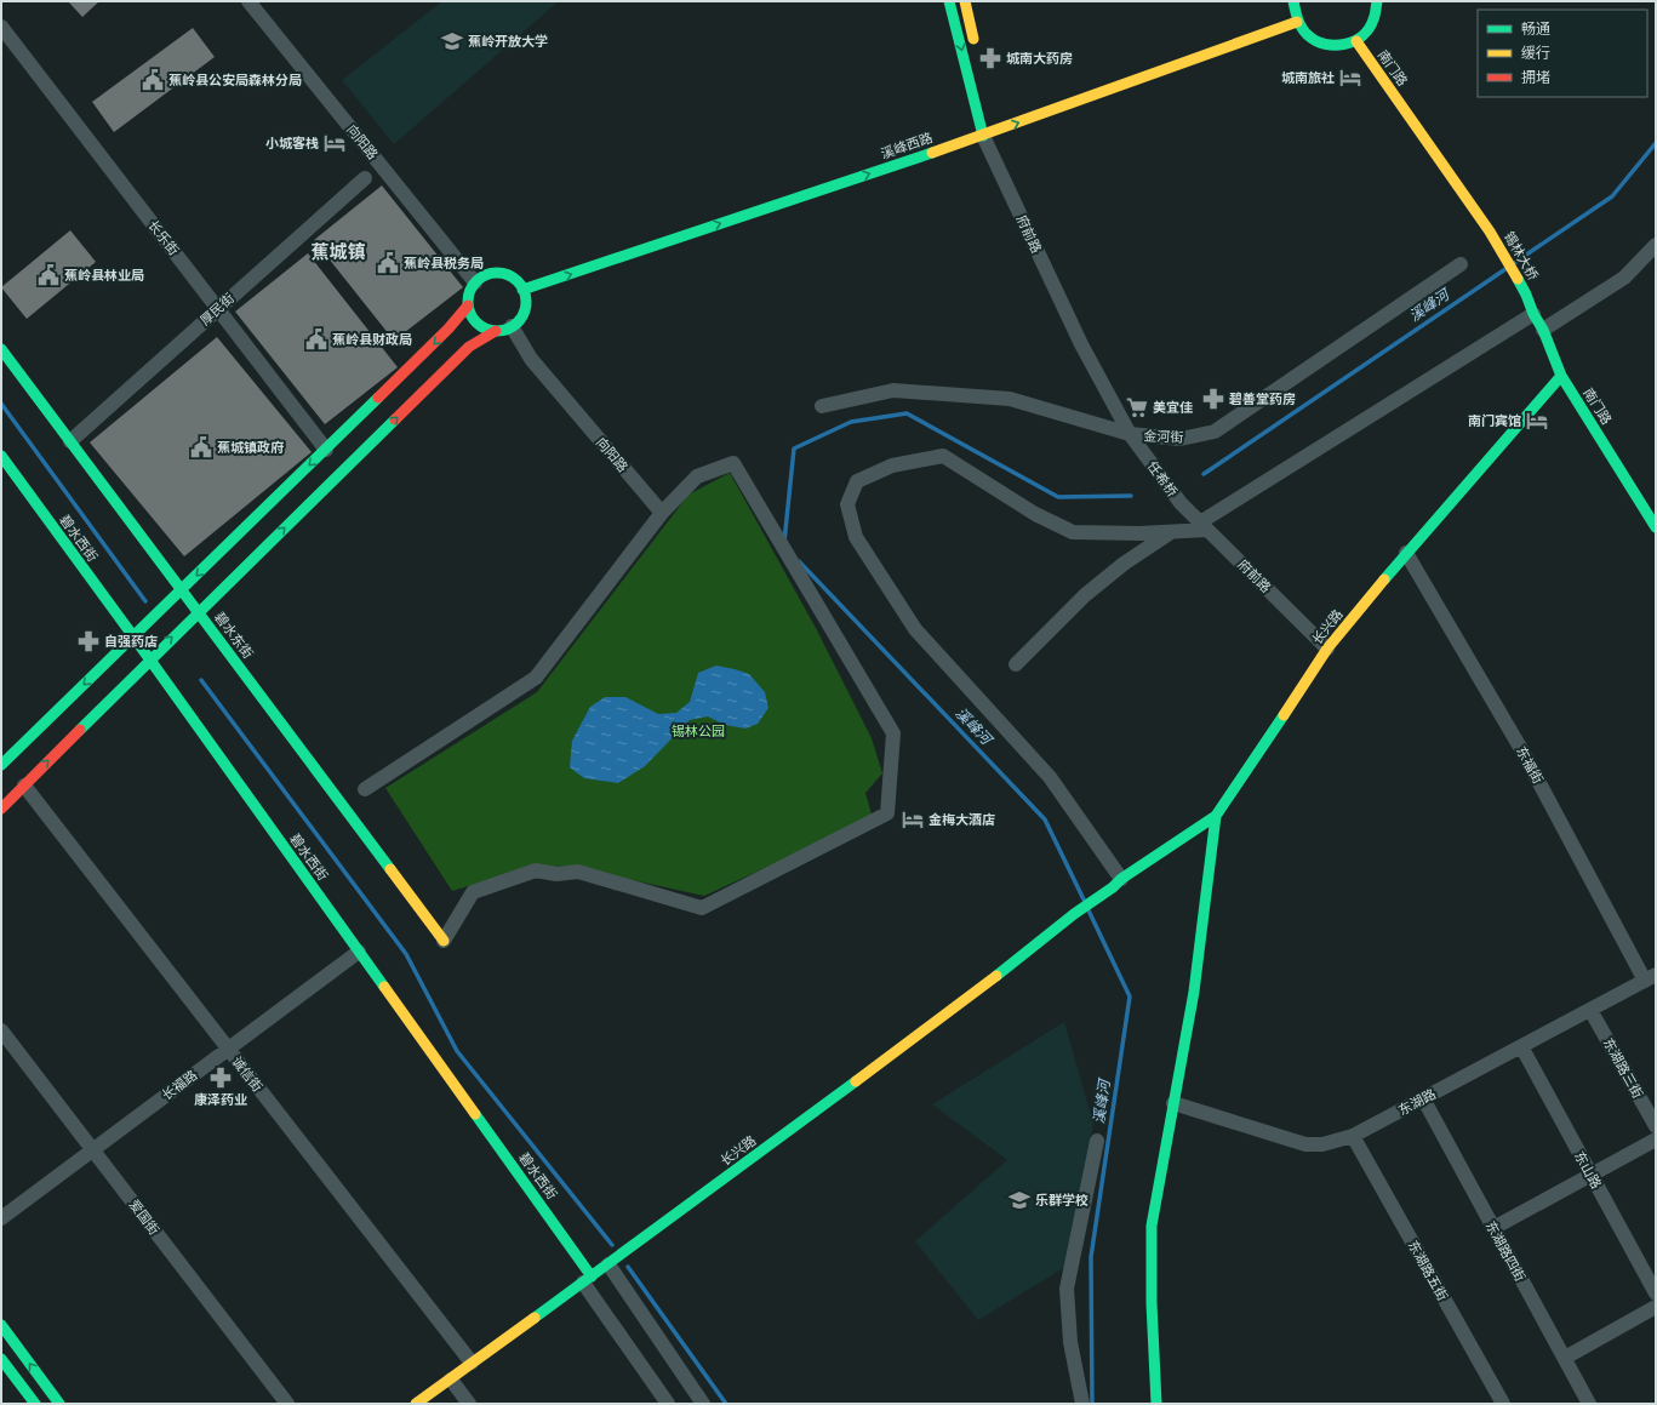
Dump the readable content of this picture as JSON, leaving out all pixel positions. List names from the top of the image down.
{
  "streets": {
    "street": [
      "南门路",
      "向阳路",
      "溪峰西路",
      "府前路",
      "长乐街",
      "锡林大桥",
      "厚民街",
      "金河街",
      "任希桥",
      "碧水西街",
      "长兴路",
      "碧水东街",
      "东福街",
      "东湖路三街",
      "诚信街",
      "长福路",
      "东湖路",
      "东山路",
      "爱国街",
      "东湖路四街",
      "东湖路五街"
    ]
  },
  "crossings": [
    ["南门路", "锡林大桥"],
    ["南门路", "长兴路"],
    ["向阳路", "溪峰西路"],
    ["溪峰西路", "府前路"],
    ["府前路", "金河街"],
    ["府前路", "任希桥"],
    ["府前路", "长兴路"],
    ["长乐街", "厚民街"],
    ["厚民街", "碧水东街"],
    ["碧水西街", "长兴路"],
    ["碧水西街", "长福路"],
    ["长兴路", "东福街"],
    ["长兴路", "诚信街"],
    ["东福街", "东湖路"],
    ["东湖路三街", "东湖路"],
    ["诚信街", "长福路"],
    ["长福路", "爱国街"],
    ["东湖路", "东山路"],
    ["东湖路", "东湖路四街"],
    ["东湖路", "东湖路五街"]
  ],
  "one_way": ["溪峰西路"],
  "districts": ["蕉城镇"],
  "water": ["溪峰河"],
  "parks": ["锡林公园"],
  "places": {
    "school or university": ["蕉岭开放大学", "乐群学校"],
    "pharmacy": [
      "城南大药房",
      "碧善堂药房",
      "自强药店",
      "康泽药业"
    ],
    "hotel": [
      "城南旅社",
      "小城客栈",
      "南门宾馆",
      "金梅大酒店"
    ],
    "public building": [
      "蕉岭县公安局森林分局",
      "蕉岭县税务局",
      "蕉岭县林业局",
      "蕉岭县财政局",
      "蕉城镇政府"
    ],
    "supermarket": ["美宜佳"]
  },
  "legend": ["畅通", "缓行", "拥堵"]
}
